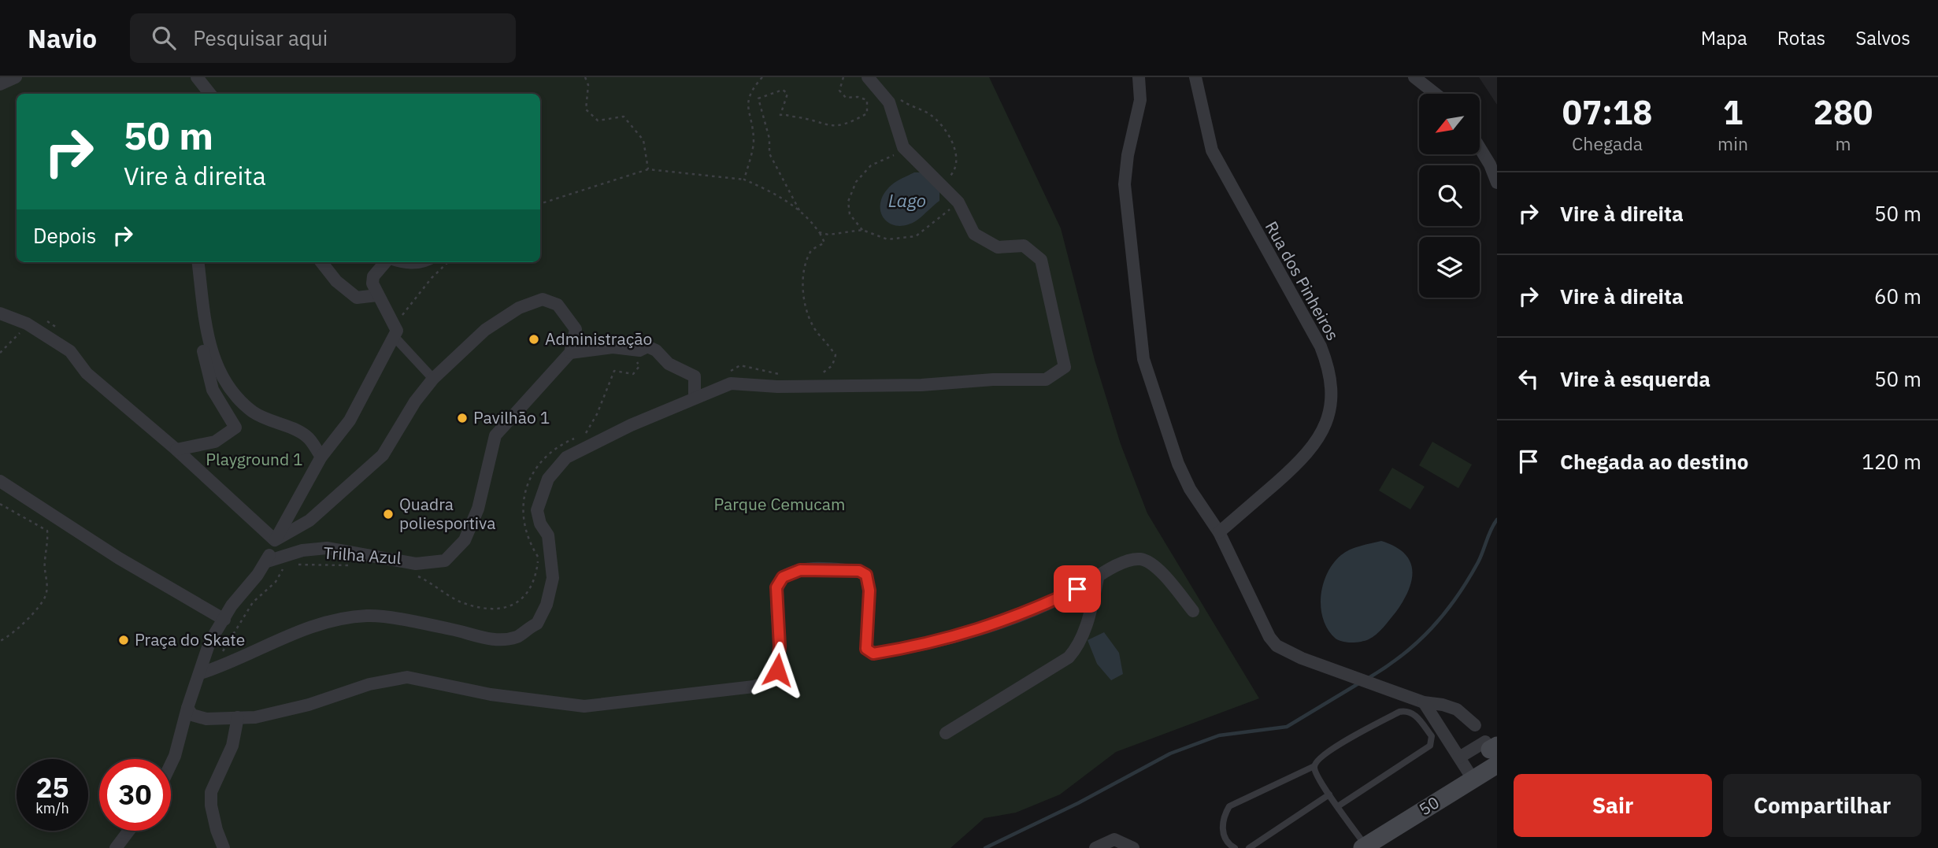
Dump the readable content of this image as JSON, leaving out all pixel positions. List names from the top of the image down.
{
  "streets": {
    "main road": ["50"],
    "street": ["Rua dos Pinheiros"],
    "path": ["Trilha Azul"]
  },
  "water": ["Lago"],
  "parks": ["Playground 1", "Parque Cemucam"],
  "places": [
    "Administração",
    "Pavilhão 1",
    "Quadra poliesportiva",
    "Praça do Skate"
  ],
  "north": "bottom left",
  "page": {
    "header": "Navio",
    "search": "Pesquisar aqui",
    "nav": ["Mapa", "Rotas", "Salvos"],
    "eta": [
      "07:18",
      "Chegada",
      "1",
      "min",
      "280",
      "m"
    ],
    "turn": ["50 m", "Vire à direita"],
    "list": [
      {
        "name": "Vire à direita",
        "value": "50 m"
      },
      {
        "name": "Vire à direita",
        "value": "60 m"
      },
      {
        "name": "Vire à esquerda",
        "value": "50 m"
      },
      {
        "name": "Chegada ao destino",
        "value": "120 m"
      }
    ],
    "then": "Depois",
    "speed": "25 km/h",
    "limit": "30",
    "buttons": ["Sair", "Compartilhar"]
  }
}
